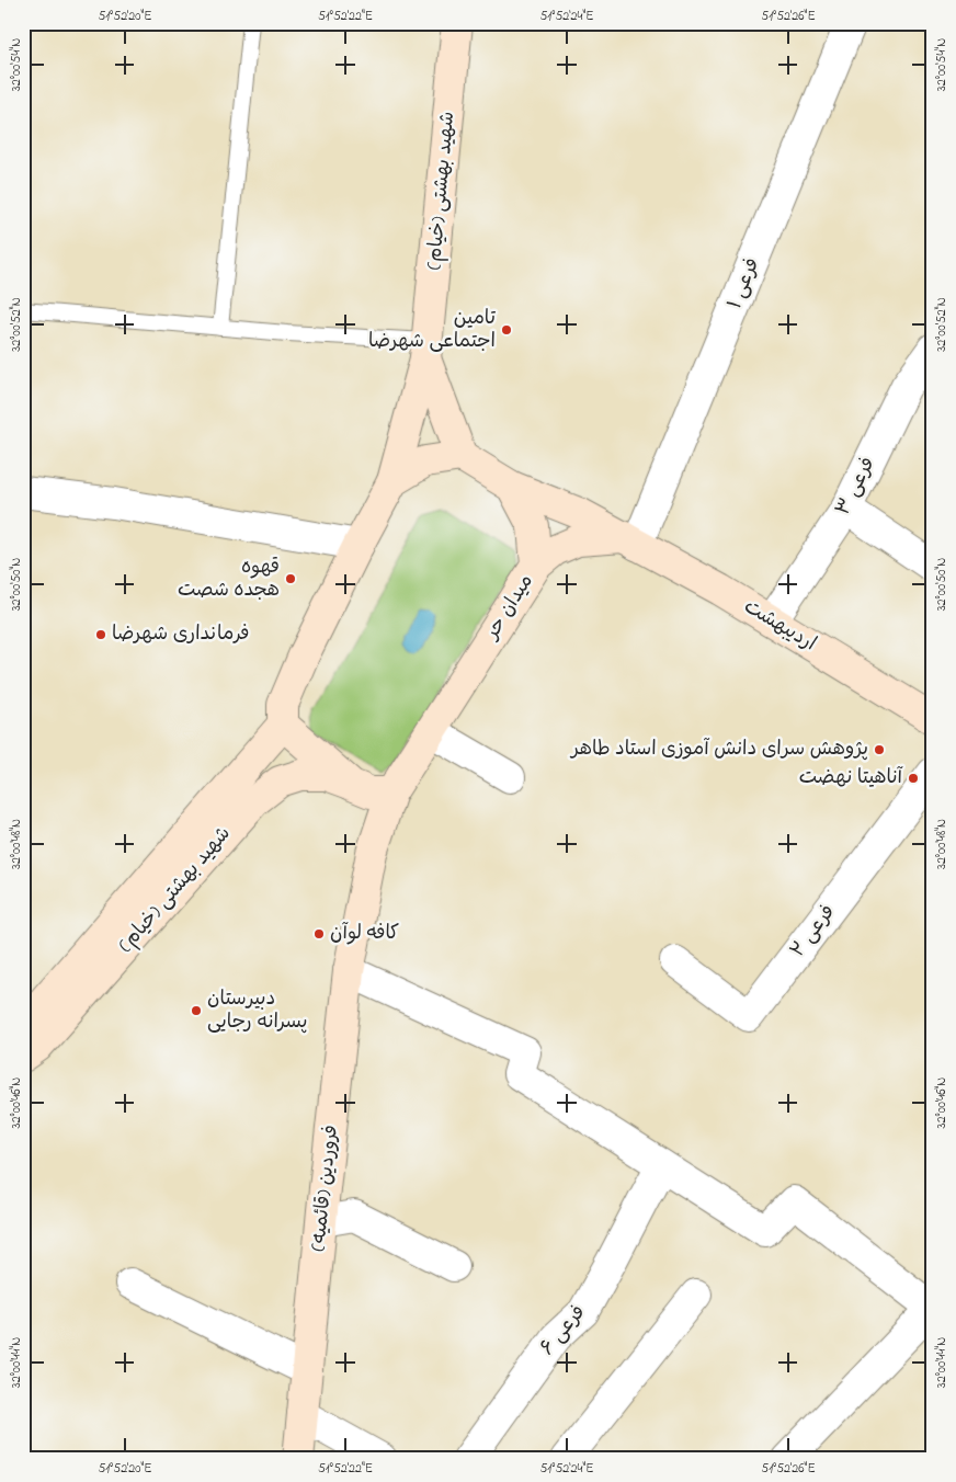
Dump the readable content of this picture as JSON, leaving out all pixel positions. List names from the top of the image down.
{
  "streets": {
    "main road": [
      "شهید بهشتی (خیام)",
      "میدان حر",
      "اردیبهشت",
      "فروردین (قائمیه)"
    ],
    "street": [
      "فرعی ۱",
      "فرعی ۳",
      "فرعی ۲",
      "فرعی ۶"
    ]
  },
  "crossings": [
    ["شهید بهشتی (خیام)", "میدان حر"],
    ["فرعی ۱", "اردیبهشت"],
    ["فرعی ۳", "اردیبهشت"],
    ["میدان حر", "اردیبهشت"],
    ["میدان حر", "فروردین (قائمیه)"]
  ],
  "places": [
    "تامین اجتماعی شهرضا",
    "قهوه هجده شصت",
    "فرمانداری شهرضا",
    "پژوهش سرای دانش آموزی استاد طاهر",
    "آناهیتا نهضت",
    "کافه لوآن",
    "دبیرستان پسرانه رجایی"
  ],
  "coordinates": [
    "51°52'20\"E",
    "51°52'22\"E",
    "51°52'24\"E",
    "51°52'26\"E",
    "32°00'54\"N",
    "32°00'52\"N",
    "32°00'50\"N",
    "32°00'48\"N",
    "32°00'46\"N",
    "32°00'44\"N"
  ]
}
